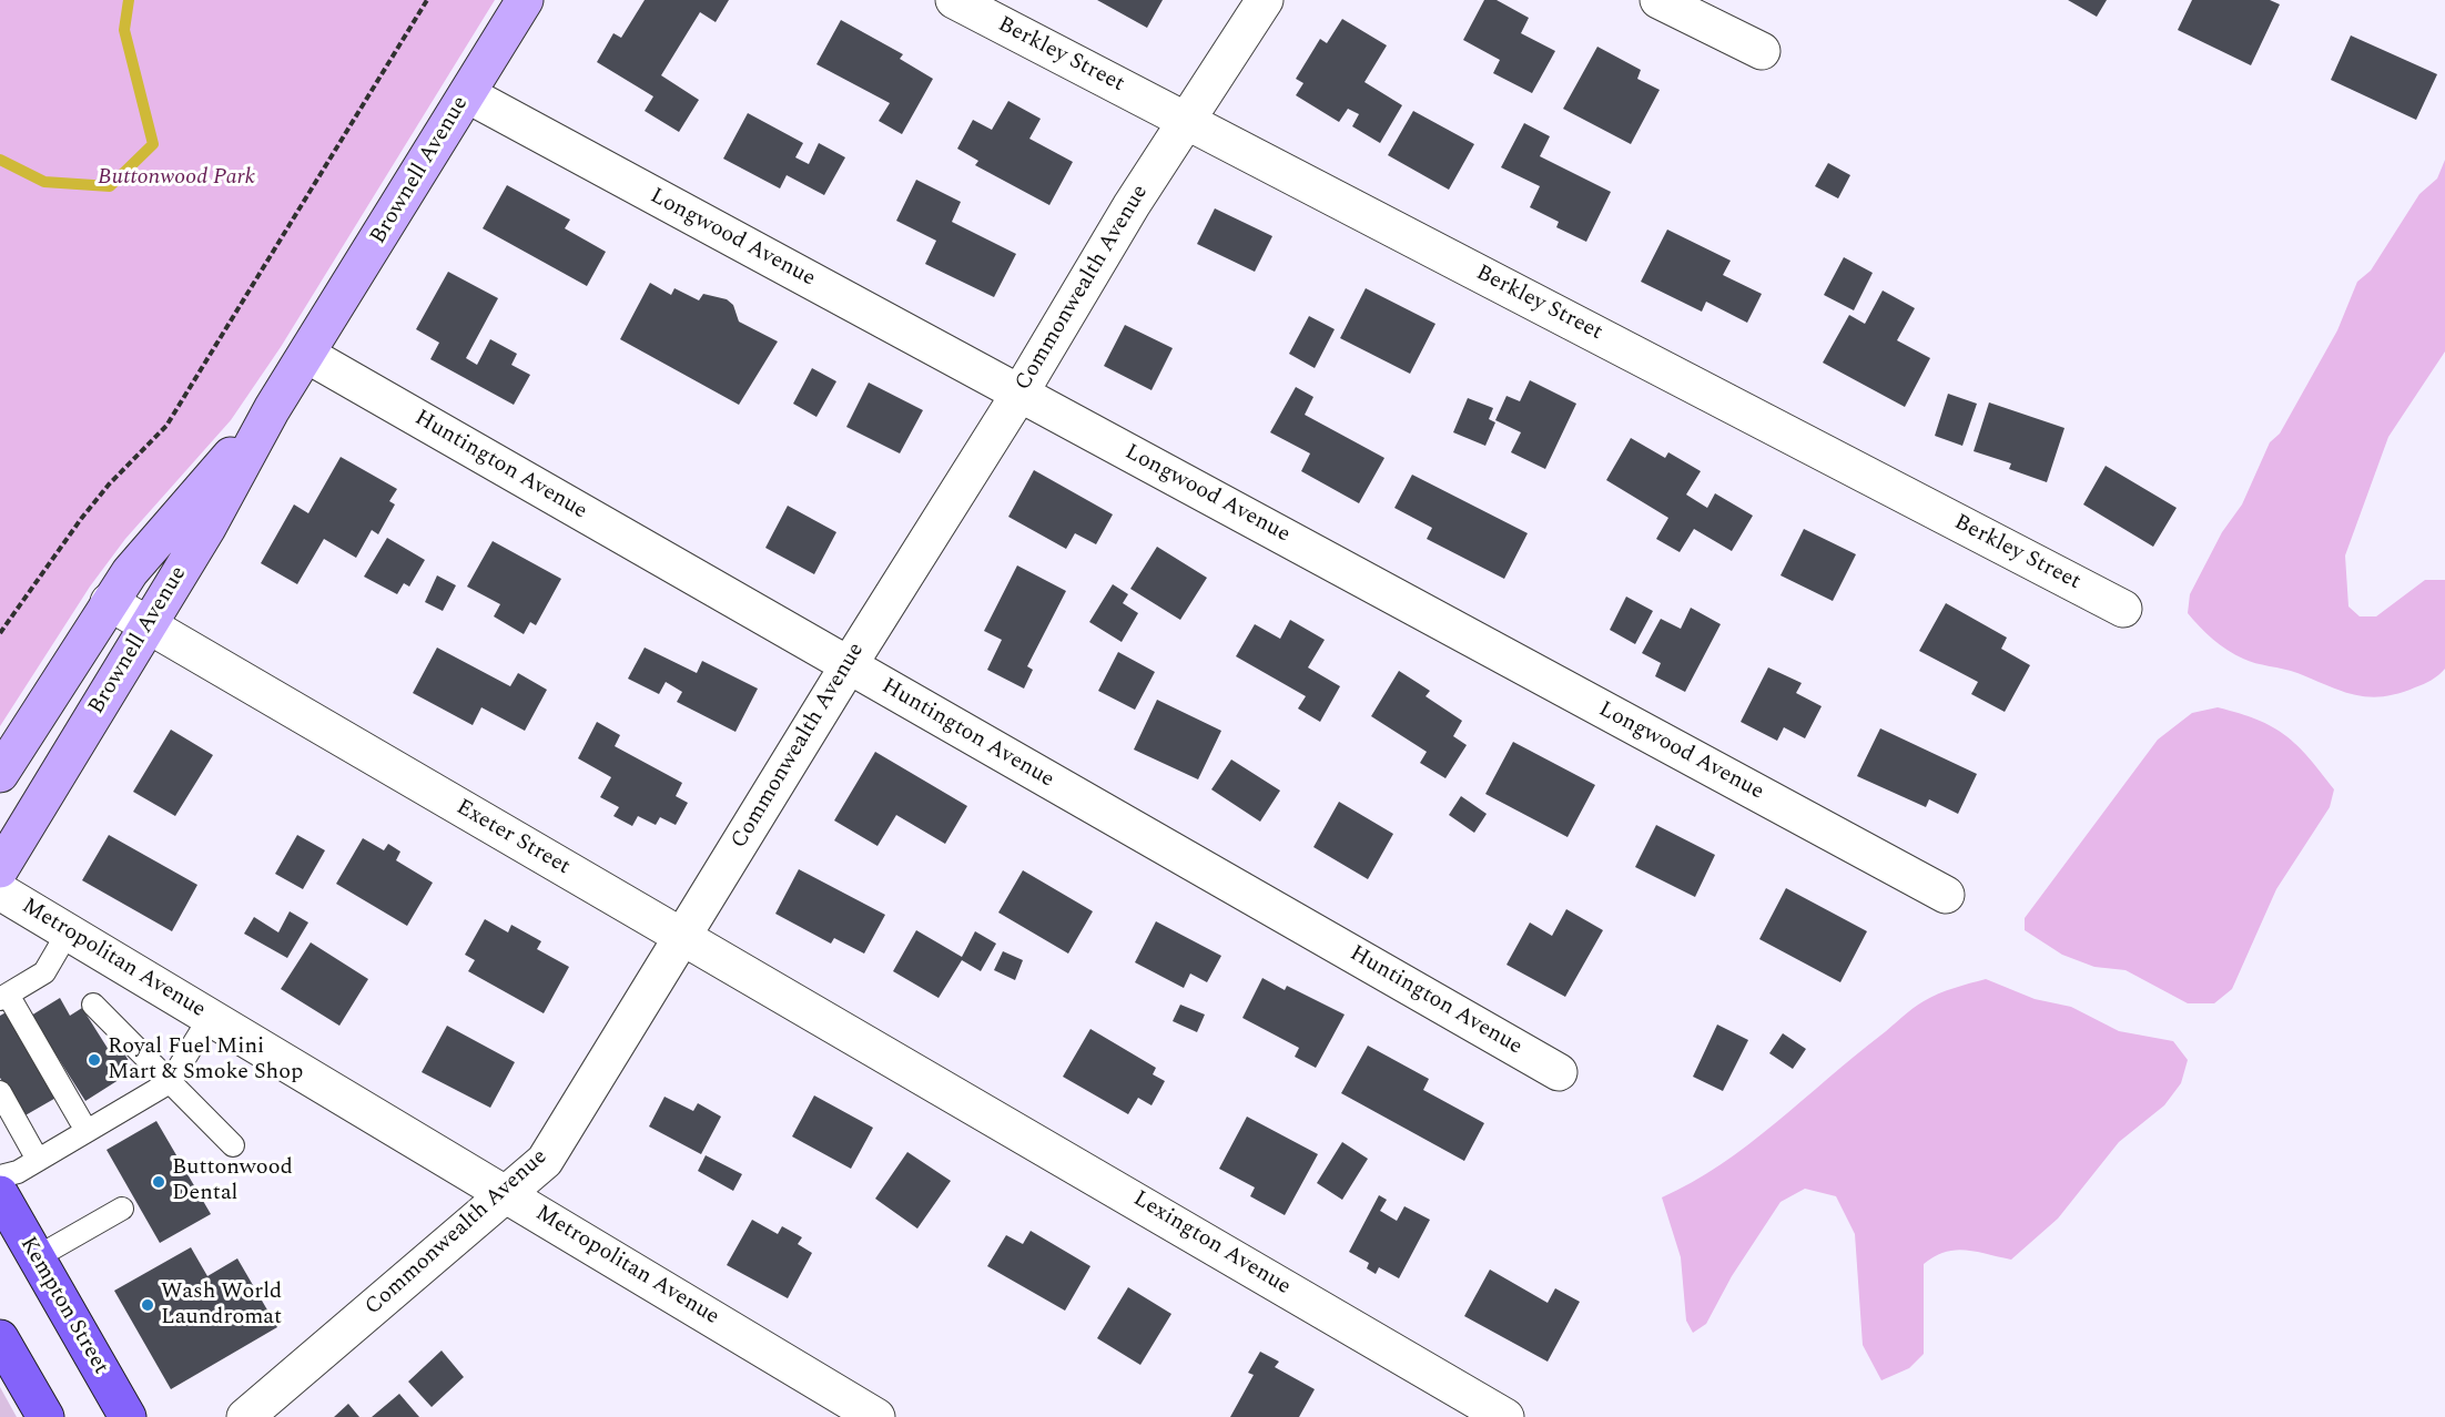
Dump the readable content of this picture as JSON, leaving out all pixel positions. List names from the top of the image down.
{
  "streets": {
    "main road": ["Brownell Avenue", "Kempton Street"],
    "street": [
      "Berkley Street",
      "Longwood Avenue",
      "Commonwealth Avenue",
      "Huntington Avenue",
      "Exeter Street",
      "Metropolitan Avenue",
      "Lexington Avenue"
    ]
  },
  "crossings": [
    ["Berkley Street", "Commonwealth Avenue"],
    ["Brownell Avenue", "Longwood Avenue"],
    ["Brownell Avenue", "Huntington Avenue"],
    ["Brownell Avenue", "Exeter Street"],
    ["Longwood Avenue", "Commonwealth Avenue"],
    ["Commonwealth Avenue", "Huntington Avenue"],
    ["Commonwealth Avenue", "Exeter Street"],
    ["Commonwealth Avenue", "Metropolitan Avenue"],
    ["Exeter Street", "Lexington Avenue"]
  ],
  "parks": ["Buttonwood Park"],
  "places": ["Royal Fuel Mini Mart & Smoke Shop", "Buttonwood Dental", "Wash World Laundromat"]
}
